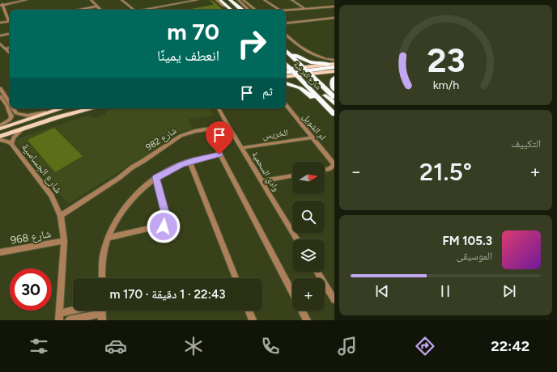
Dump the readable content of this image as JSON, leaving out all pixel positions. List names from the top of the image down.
{
  "streets": {
    "highway": ["شارع المرخية"],
    "street": [
      "ام الشويل",
      "الخريس",
      "شارع 982",
      "شارع الجساسية",
      "وادي السحمية",
      "شارع 968"
    ]
  },
  "crossings": [
    ["ام الشويل", "الخريس"],
    ["الخريس", "وادي السحمية"],
    ["شارع 982", "شارع الجساسية"],
    ["شارع 982", "وادي السحمية"],
    ["شارع الجساسية", "شارع 968"]
  ],
  "north": "right",
  "page": {
    "turn": ["70 m", "انعطف يمينًا"],
    "then": "ثم",
    "tile": "التكييف",
    "heat": ["−", "21.5°", "+"],
    "map_buttons": "+",
    "song": ["105.3 FM", "الموسيقى"],
    "limit": "30",
    "trip": "22:43 · 1 دقيقة · 170 m",
    "tabs": "22:42",
    "gauge": ["23", "km/h"]
  }
}
